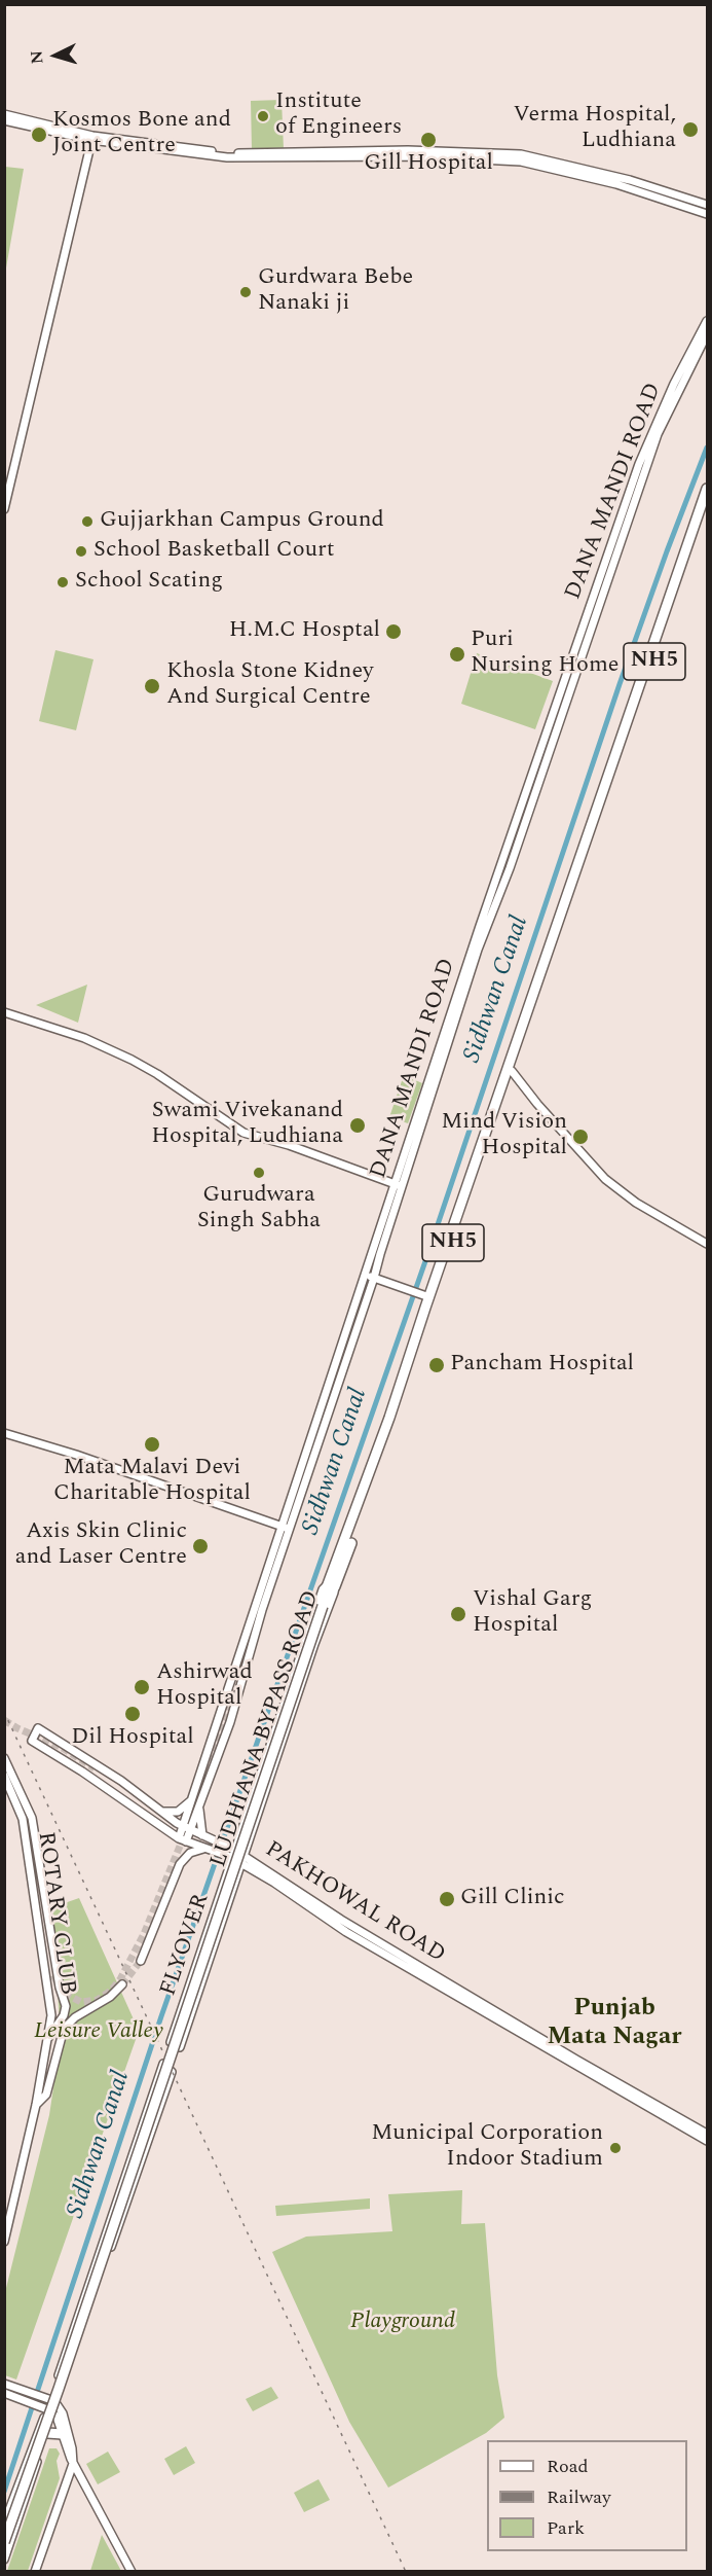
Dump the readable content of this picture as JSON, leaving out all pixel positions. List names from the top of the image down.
{
  "streets": {
    "highway": ["NH5", "LUDHIANA BYPASS ROAD", "FLYOVER"],
    "street": ["DANA MANDI ROAD", "PAKHOWAL ROAD", "ROTARY CLUB"]
  },
  "crossings": [
    ["DANA MANDI ROAD", "PAKHOWAL ROAD"],
    ["LUDHIANA BYPASS ROAD", "PAKHOWAL ROAD"],
    ["LUDHIANA BYPASS ROAD", "FLYOVER"]
  ],
  "districts": ["Punjab Mata Nagar"],
  "water": ["Sidhwan Canal"],
  "parks": ["Leisure Valley", "Playground"],
  "places": [
    "Institute of Engineers",
    "Verma Hospital, Ludhiana",
    "Kosmos Bone and Joint Centre",
    "Gill Hospital",
    "Gurdwara Bebe Nanaki ji",
    "Gujjarkhan Campus Ground",
    "School Basketball Court",
    "School Scating",
    "H.M.C Hosptal",
    "Puri Nursing Home",
    "Khosla Stone Kidney And Surgical Centre",
    "Swami Vivekanand Hospital, Ludhiana",
    "Mind Vision Hospital",
    "Gurudwara Singh Sabha",
    "Pancham Hospital",
    "Mata Malavi Devi Charitable Hospital",
    "Axis Skin Clinic and Laser Centre",
    "Vishal Garg Hospital",
    "Ashirwad Hospital",
    "Dil Hospital",
    "Gill Clinic",
    "Municipal Corporation Indoor Stadium"
  ],
  "legend": ["Road", "Railway", "Park"],
  "north": "left"
}
